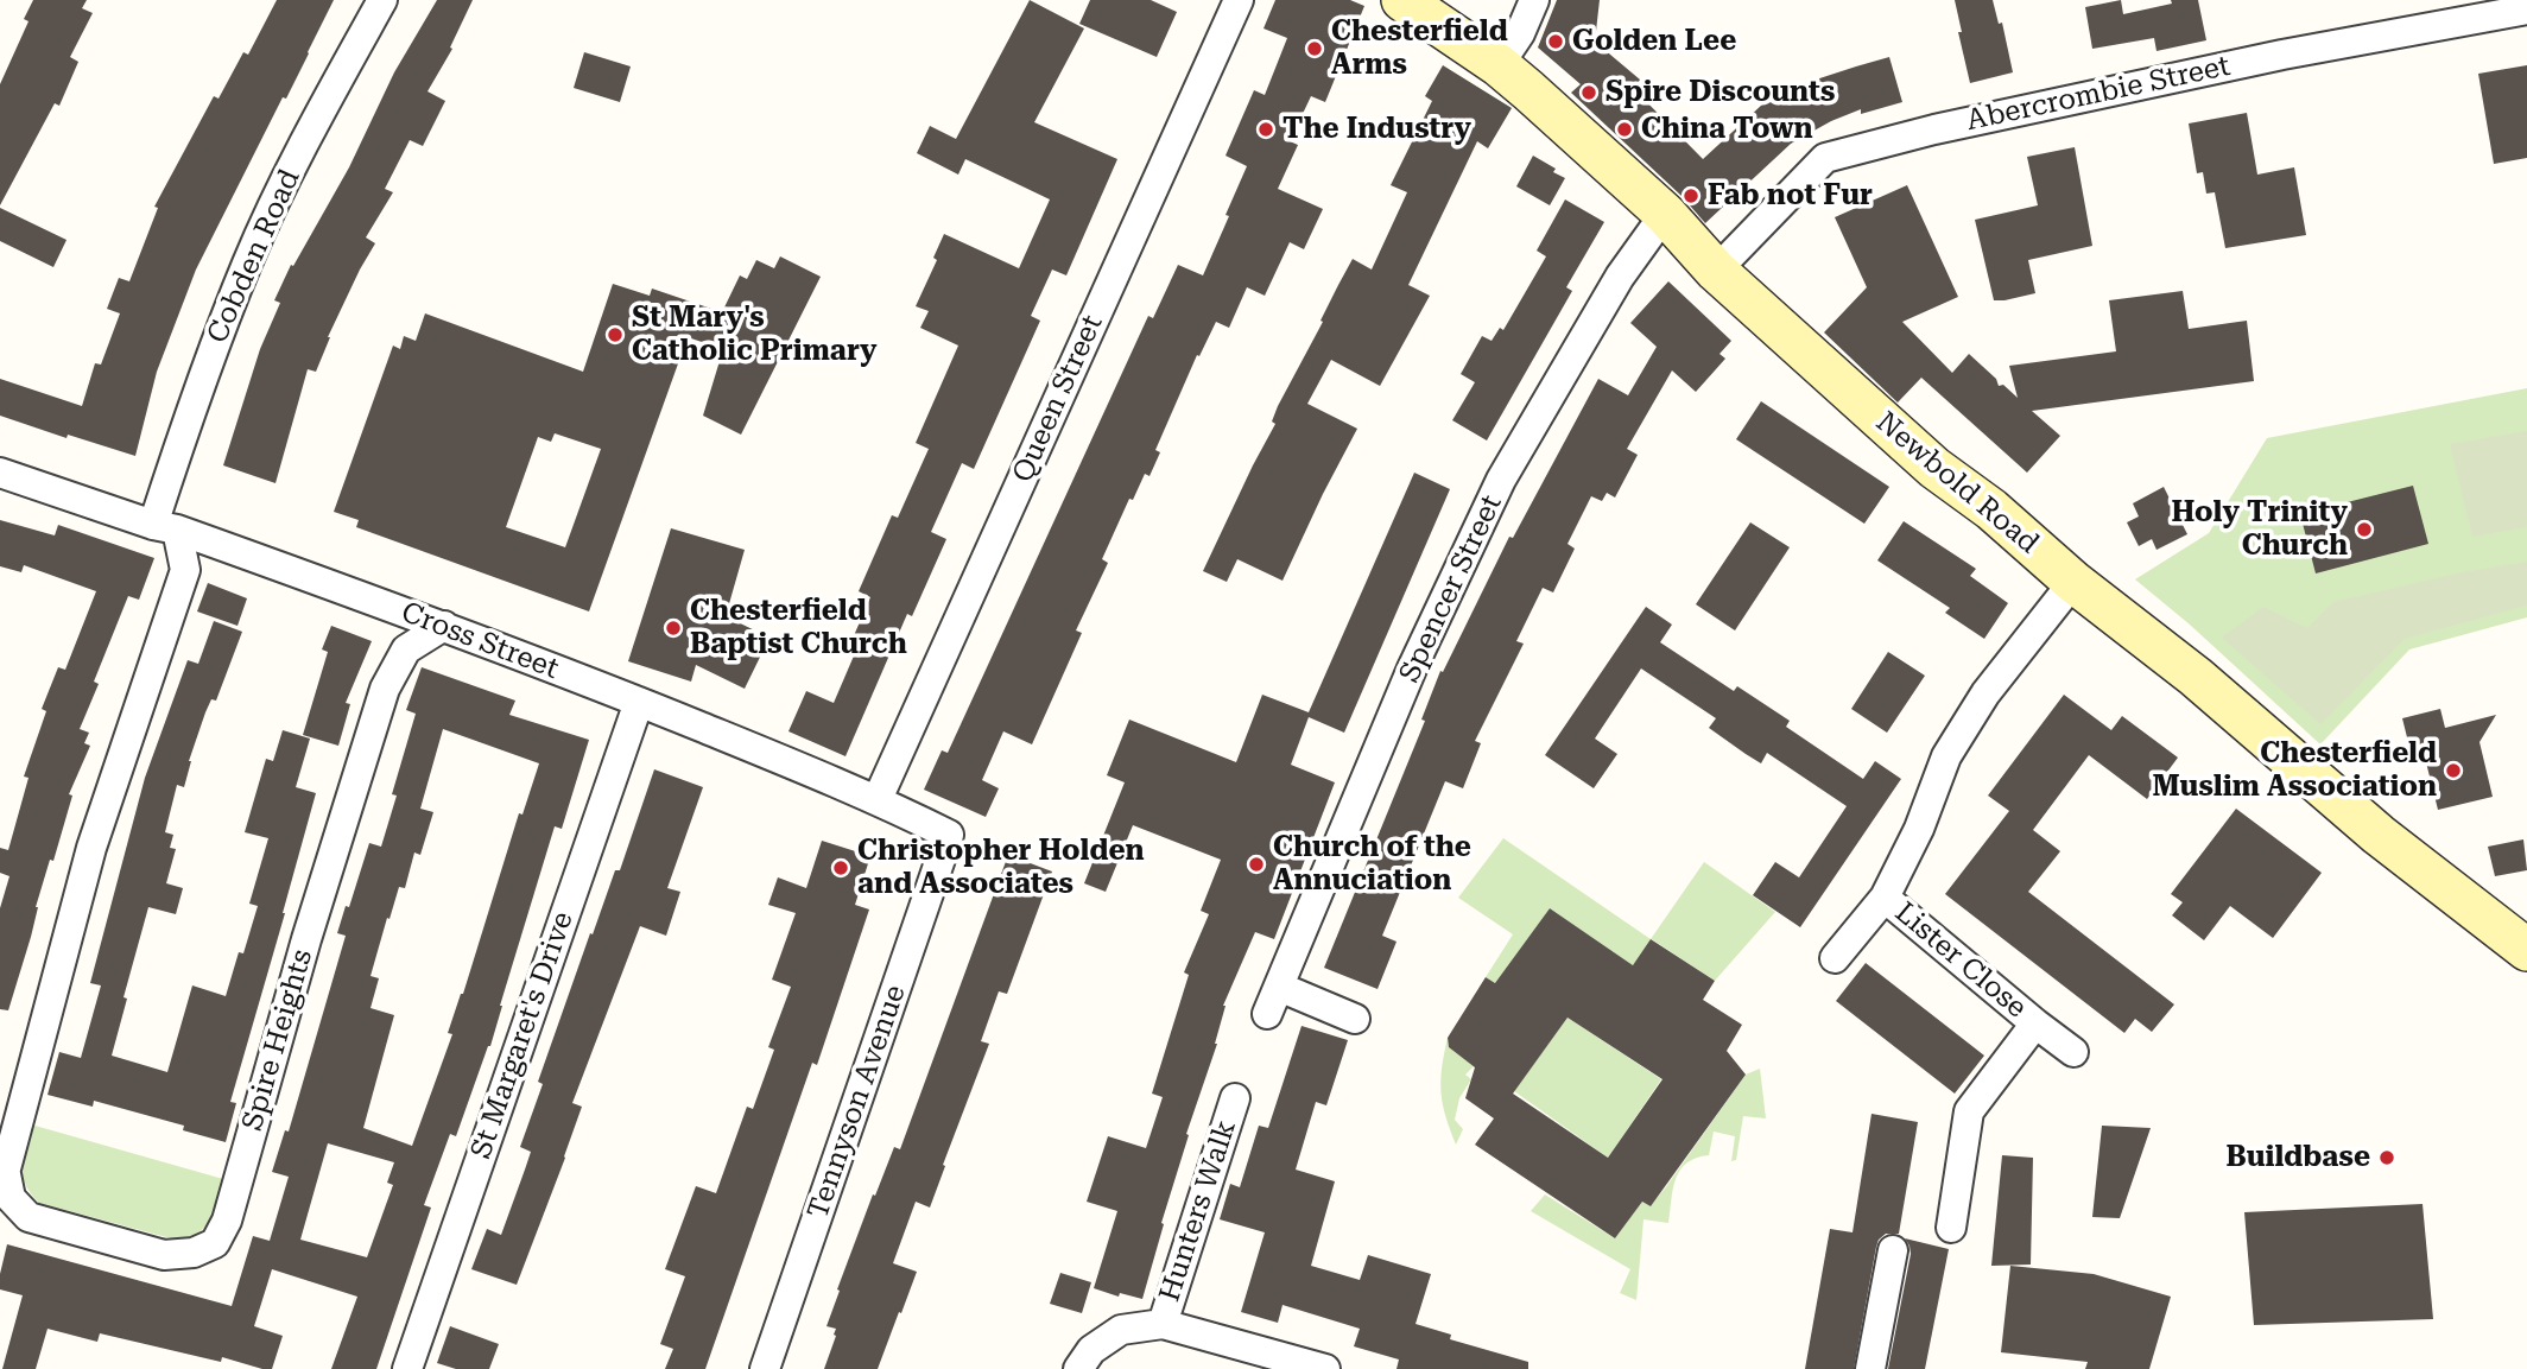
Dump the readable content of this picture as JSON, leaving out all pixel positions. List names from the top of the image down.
{
  "streets": {
    "main road": ["Newbold Road"],
    "street": [
      "Abercrombie Street",
      "Cobden Road",
      "Queen Street",
      "Spencer Street",
      "Cross Street",
      "Lister Close",
      "St Margaret's Drive",
      "Spire Heights",
      "Tennyson Avenue",
      "Hunters Walk"
    ]
  },
  "crossings": [
    ["Abercrombie Street", "Newbold Road"],
    ["Cobden Road", "Cross Street"],
    ["Cobden Road", "Spire Heights"],
    ["Queen Street", "Cross Street"],
    ["Newbold Road", "Spencer Street"],
    ["Cross Street", "St Margaret's Drive"],
    ["Cross Street", "Spire Heights"],
    ["Cross Street", "Tennyson Avenue"]
  ],
  "places": [
    "Golden Lee",
    "Chesterfield Arms",
    "Spire Discounts",
    "The Industry",
    "China Town",
    "Fab not Fur",
    "St Mary's Catholic Primary",
    "Holy Trinity Church",
    "Chesterfield Baptist Church",
    "Chesterfield Muslim Association",
    "Church of the Annuciation",
    "Christopher Holden and Associates",
    "Buildbase"
  ]
}
